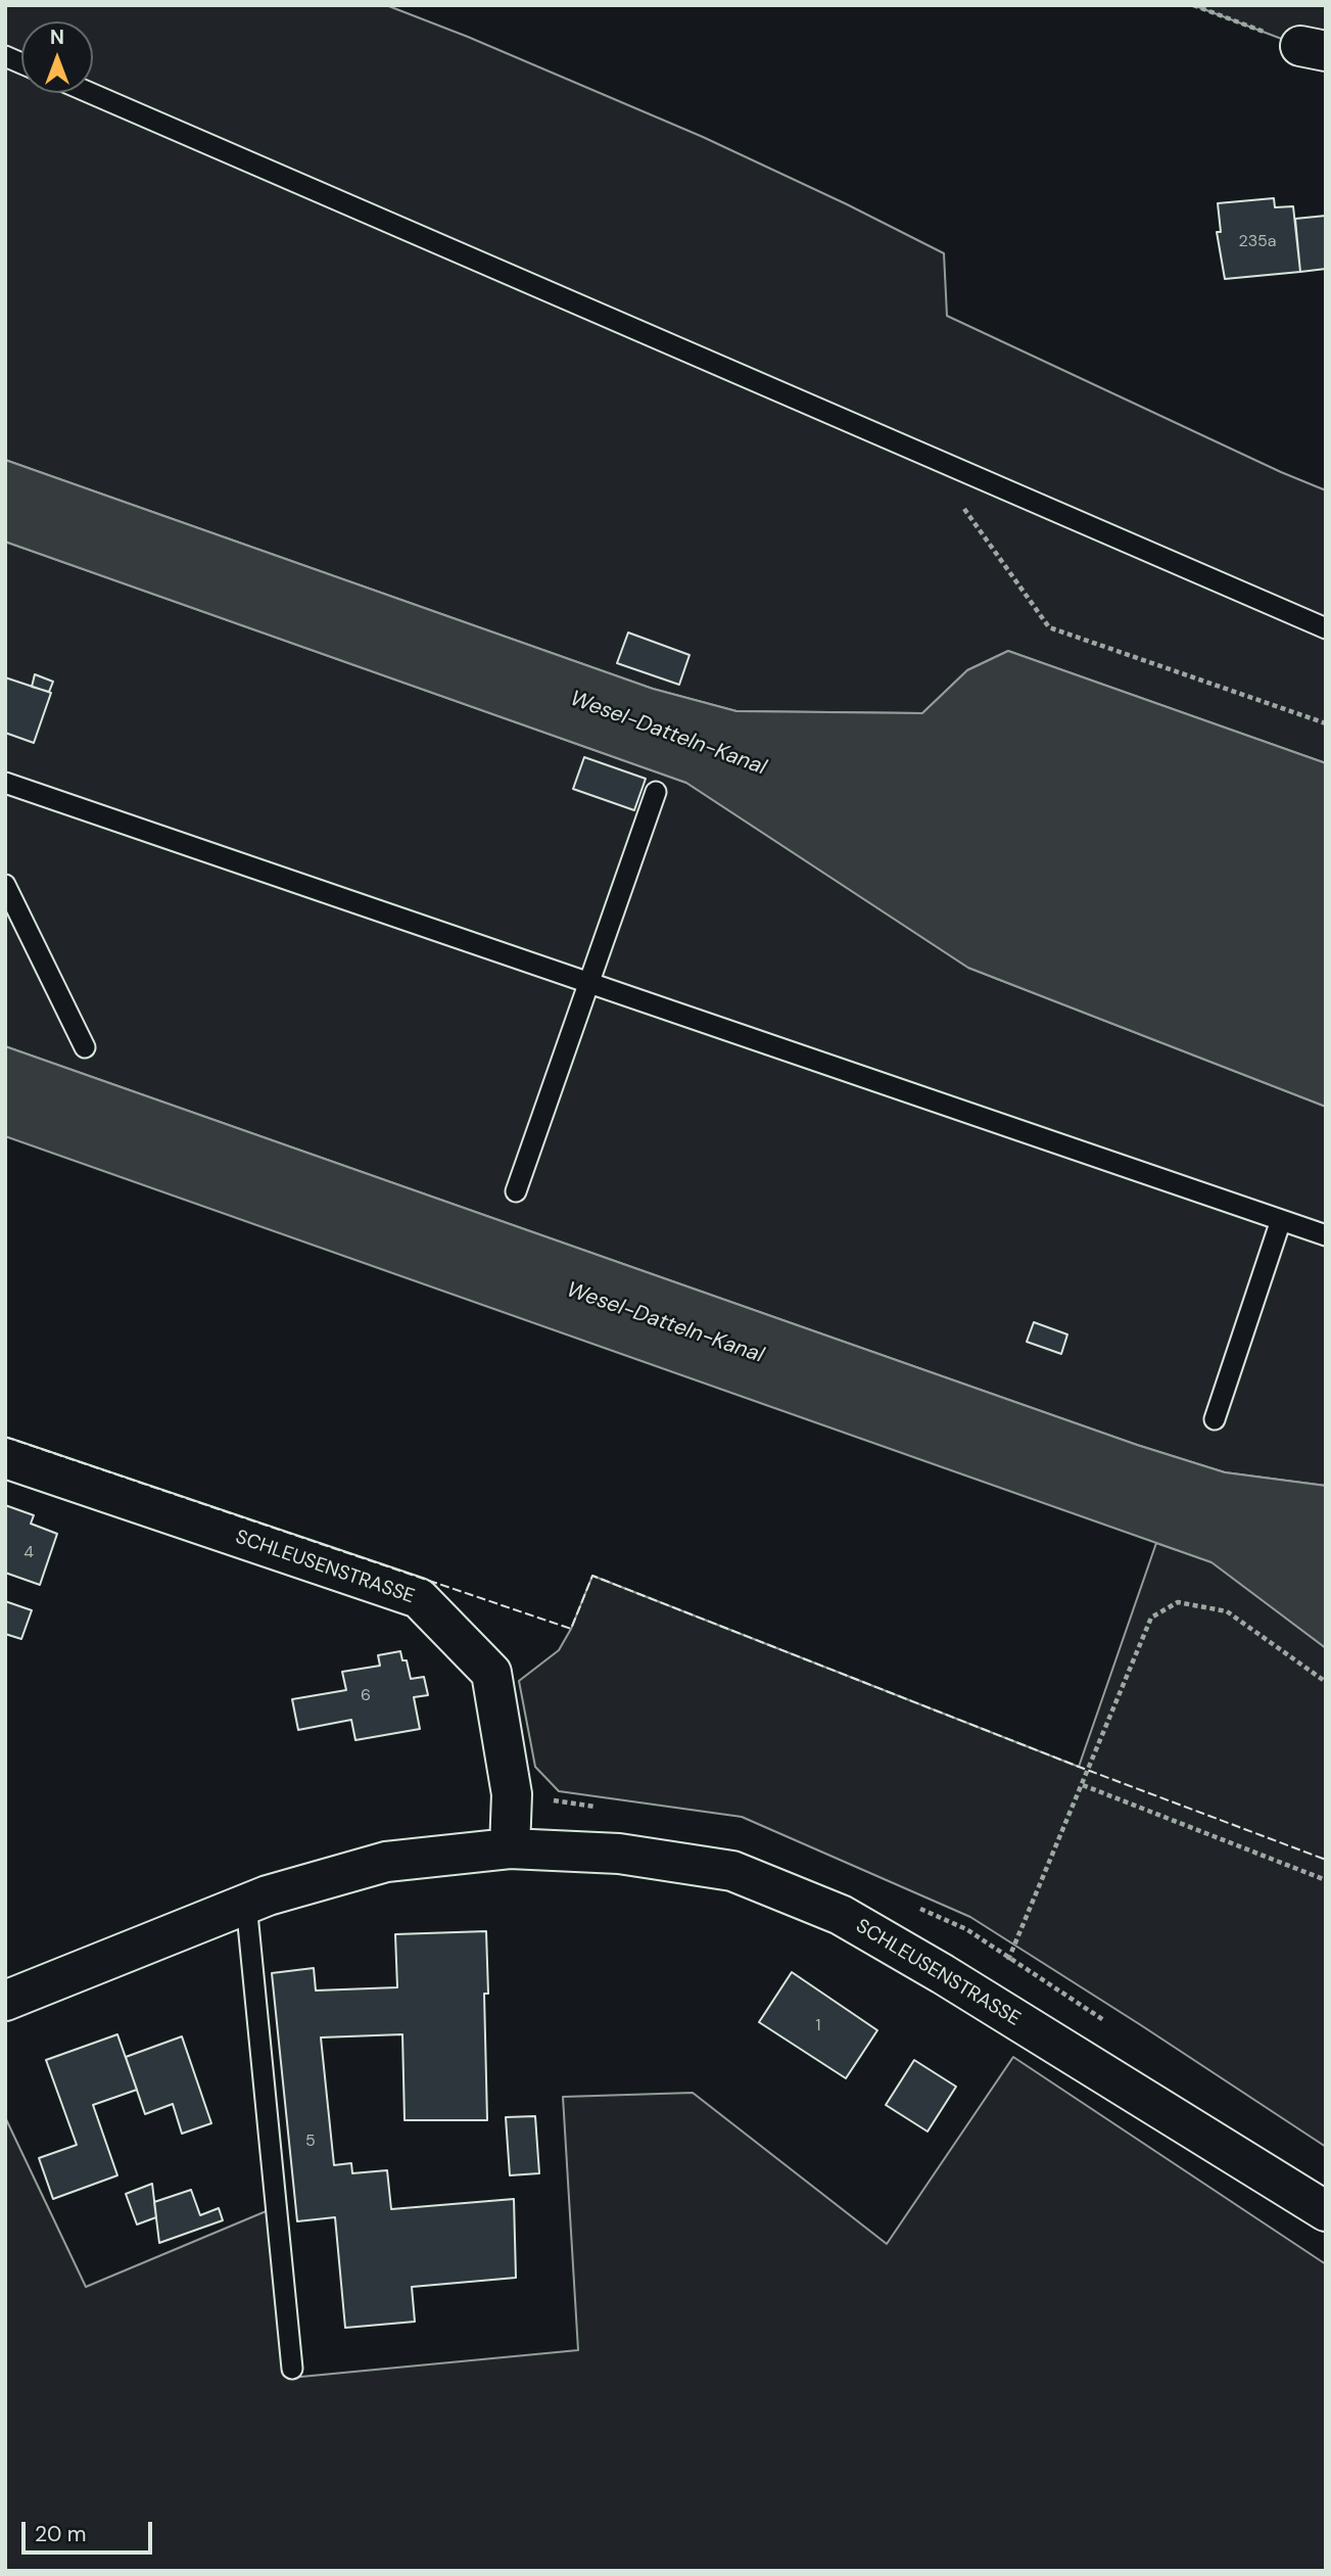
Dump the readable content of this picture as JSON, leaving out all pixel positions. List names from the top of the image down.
{
  "streets": {
    "street": ["SCHLEUSENSTRASSE"]
  },
  "water": ["Wesel-Datteln-Kanal"],
  "house_numbers": [
    "235a",
    "4",
    "6",
    "1",
    "5"
  ],
  "scale_bar": "20 m",
  "north": "top"
}
